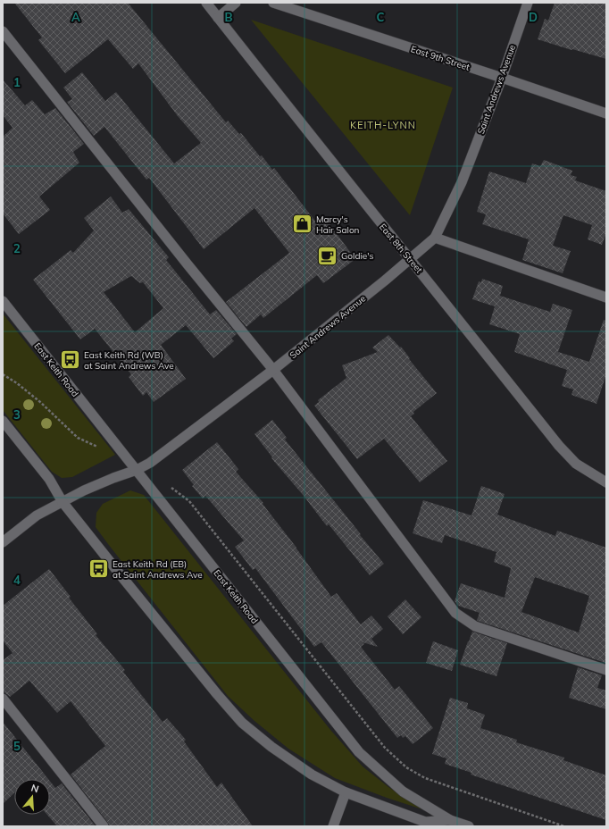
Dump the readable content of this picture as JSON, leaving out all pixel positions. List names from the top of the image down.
{
  "streets": {
    "street": [
      "East 9th Street",
      "Saint Andrews Avenue",
      "East 8th Street",
      "East Keith Road"
    ]
  },
  "crossings": [
    ["East 9th Street", "Saint Andrews Avenue"],
    ["Saint Andrews Avenue", "East 8th Street"],
    ["Saint Andrews Avenue", "East Keith Road"]
  ],
  "districts": ["KEITH-LYNN"],
  "places": {
    "shop": ["Marcy's Hair Salon"],
    "cafe": ["Goldie's"],
    "bus stop": ["East Keith Rd (WB) at Saint Andrews Ave", "East Keith Rd (EB) at Saint Andrews Ave"]
  },
  "north": "top",
  "grid": {
    "columns": [
      "A",
      "B",
      "C",
      "D"
    ],
    "rows": [
      "1",
      "2",
      "3",
      "4",
      "5"
    ]
  }
}
